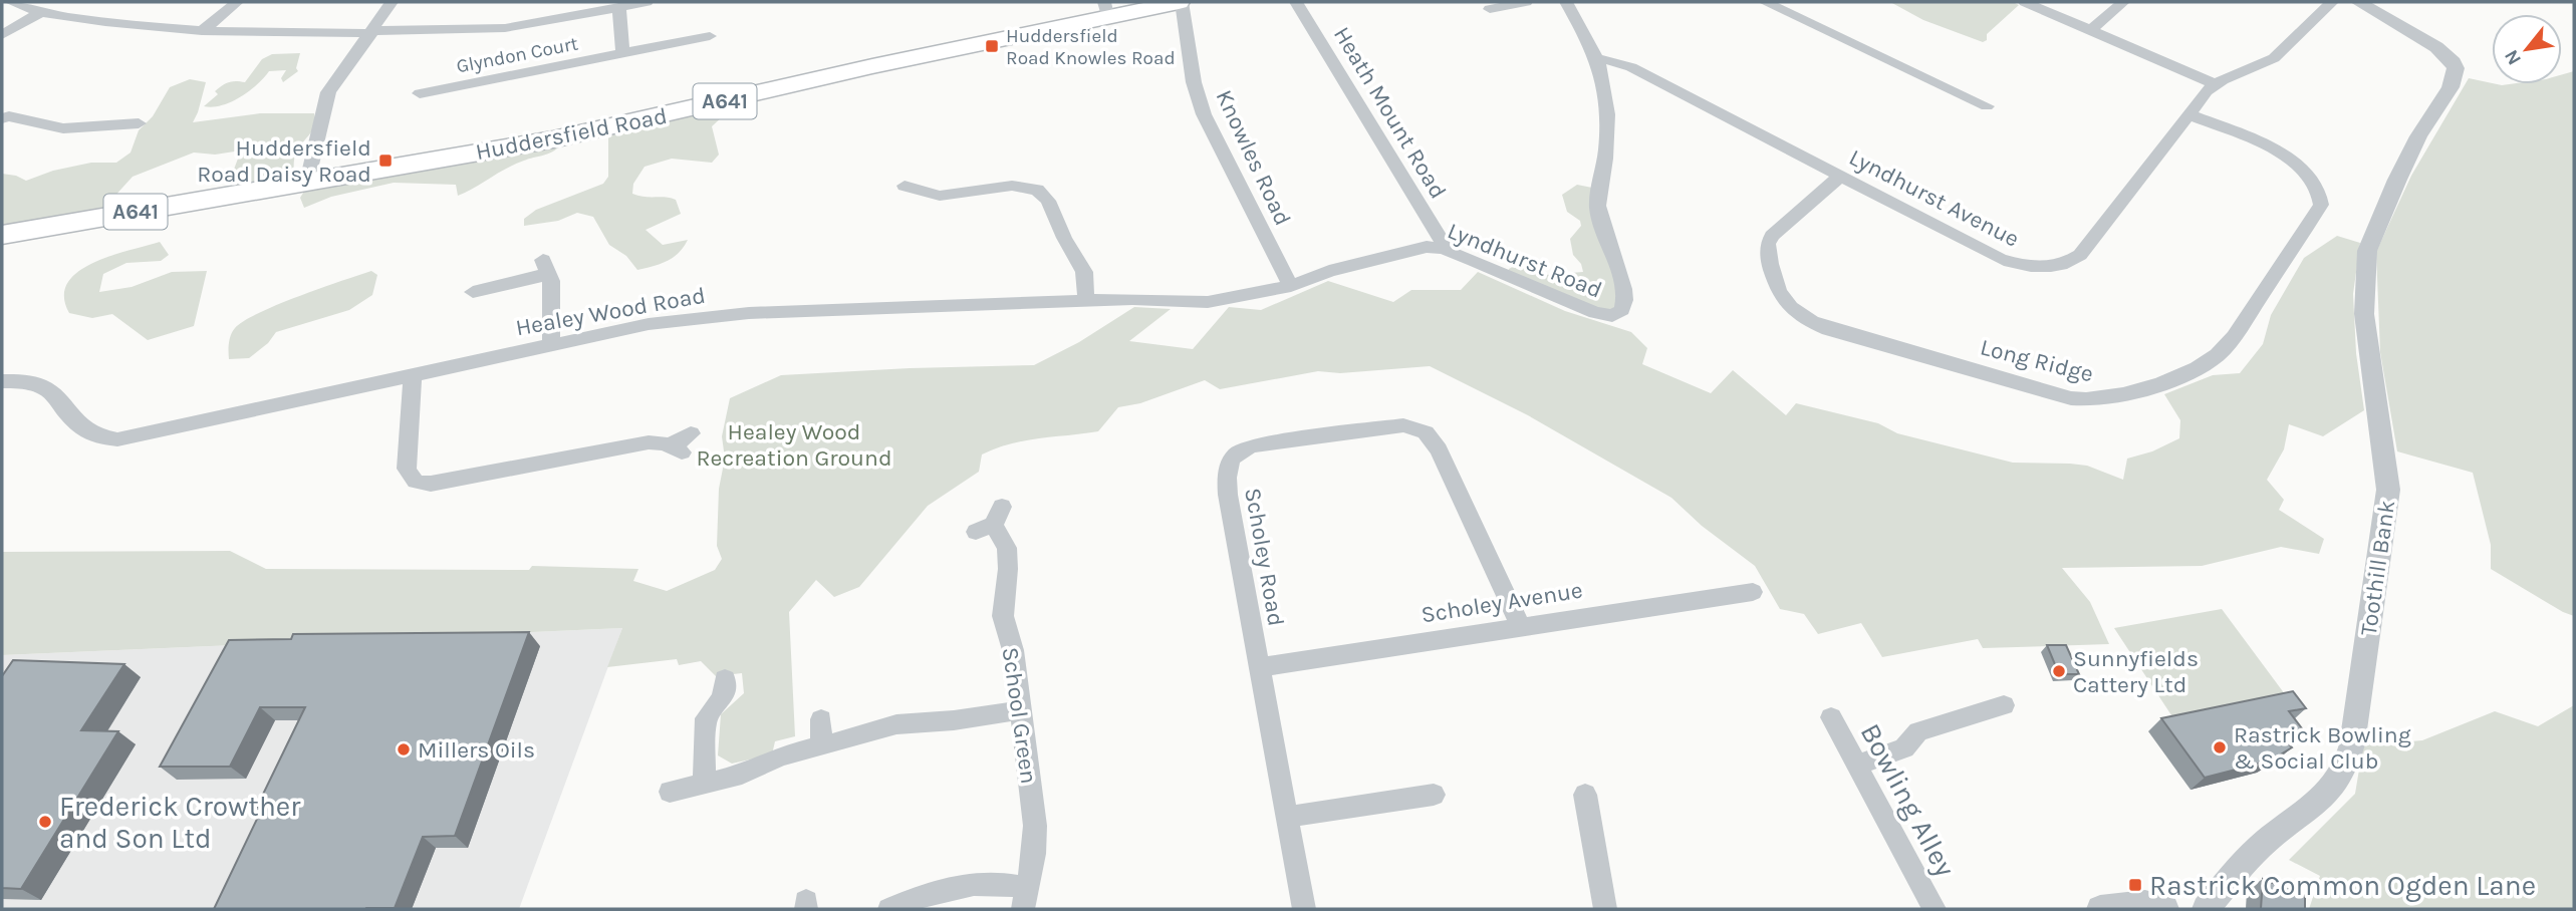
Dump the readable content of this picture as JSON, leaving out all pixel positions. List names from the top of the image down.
{
  "streets": {
    "main road": ["A641", "Huddersfield Road"],
    "street": [
      "Glyndon Court",
      "Heath Mount Road",
      "Knowles Road",
      "Lyndhurst Avenue",
      "Lyndhurst Road",
      "Healey Wood Road",
      "Long Ridge",
      "Scholey Road",
      "Toothill Bank",
      "Scholey Avenue",
      "School Green",
      "Bowling Alley"
    ]
  },
  "crossings": [
    ["Heath Mount Road", "Lyndhurst Road"],
    ["Huddersfield Road", "Knowles Road"],
    ["Knowles Road", "Lyndhurst Road"],
    ["Knowles Road", "Healey Wood Road"],
    ["Lyndhurst Avenue", "Lyndhurst Road"],
    ["Lyndhurst Avenue", "Long Ridge"],
    ["Lyndhurst Road", "Healey Wood Road"],
    ["Scholey Road", "Scholey Avenue"]
  ],
  "parks": ["Healey Wood Recreation Ground"],
  "places": {
    "transit": ["Huddersfield Road Knowles Road", "Huddersfield Road Daisy Road", "Rastrick Common Ogden Lane"],
    "other": [
      "Sunnyfields Cattery Ltd",
      "Rastrick Bowling & Social Club",
      "Millers Oils",
      "Frederick Crowther and Son Ltd"
    ]
  },
  "north": "bottom left"
}
